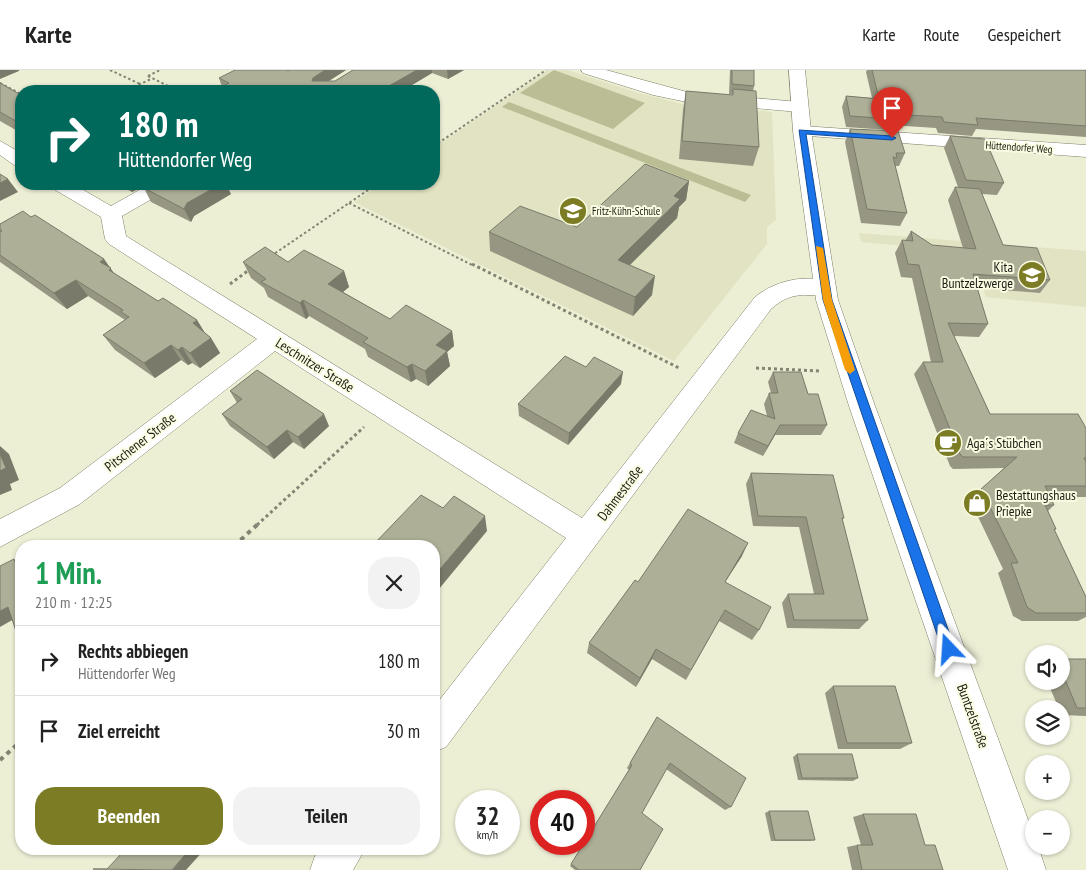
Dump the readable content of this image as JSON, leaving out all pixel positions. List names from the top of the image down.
{
  "streets": {
    "street": [
      "Hüttendorfer Weg",
      "Leschnitzer Straße",
      "Pitschener Straße",
      "Dahmestraße",
      "Buntzelstraße"
    ]
  },
  "crossings": [
    ["Hüttendorfer Weg", "Buntzelstraße"],
    ["Leschnitzer Straße", "Pitschener Straße"],
    ["Leschnitzer Straße", "Dahmestraße"],
    ["Dahmestraße", "Buntzelstraße"]
  ],
  "places": {
    "school or university": ["Fritz-Kühn-Schule", "Kita Buntzelzwerge"],
    "cafe": ["Aga´s Stübchen"],
    "shop": ["Bestattungshaus Priepke"]
  },
  "page": {
    "header": "Karte",
    "nav": ["Karte", "Route", "Gespeichert"],
    "turn": ["180 m", "Hüttendorfer Weg"],
    "heading": ["1 Min.", "210 m · 12:25"],
    "list": [
      {
        "name": "Rechts abbiegen",
        "note": "Hüttendorfer Weg",
        "value": "180 m"
      },
      {
        "name": "Ziel erreicht",
        "value": "30 m"
      }
    ],
    "map_buttons": ["+", "−"],
    "buttons": ["Beenden", "Teilen"],
    "speed": "32 km/h",
    "limit": "40"
  }
}
